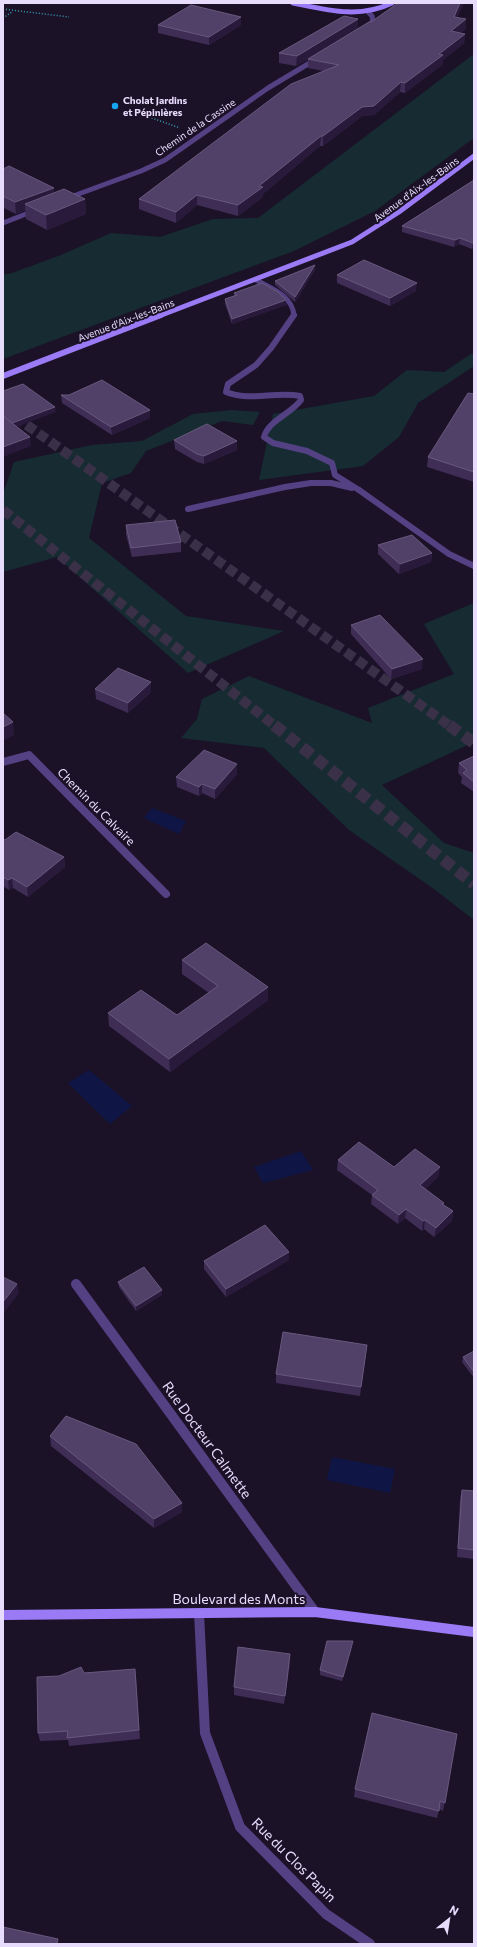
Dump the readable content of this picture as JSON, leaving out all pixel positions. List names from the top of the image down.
{
  "streets": {
    "main road": ["Avenue d'Aix-les-Bains", "Boulevard des Monts"],
    "street": [
      "Chemin de la Cassine",
      "Chemin du Calvaire",
      "Rue Docteur Calmette",
      "Rue du Clos Papin"
    ]
  },
  "crossings": [
    ["Rue Docteur Calmette", "Boulevard des Monts"],
    ["Boulevard des Monts", "Rue du Clos Papin"]
  ],
  "places": ["Cholat Jardins et Pépinières"],
  "north": "top right"
}
